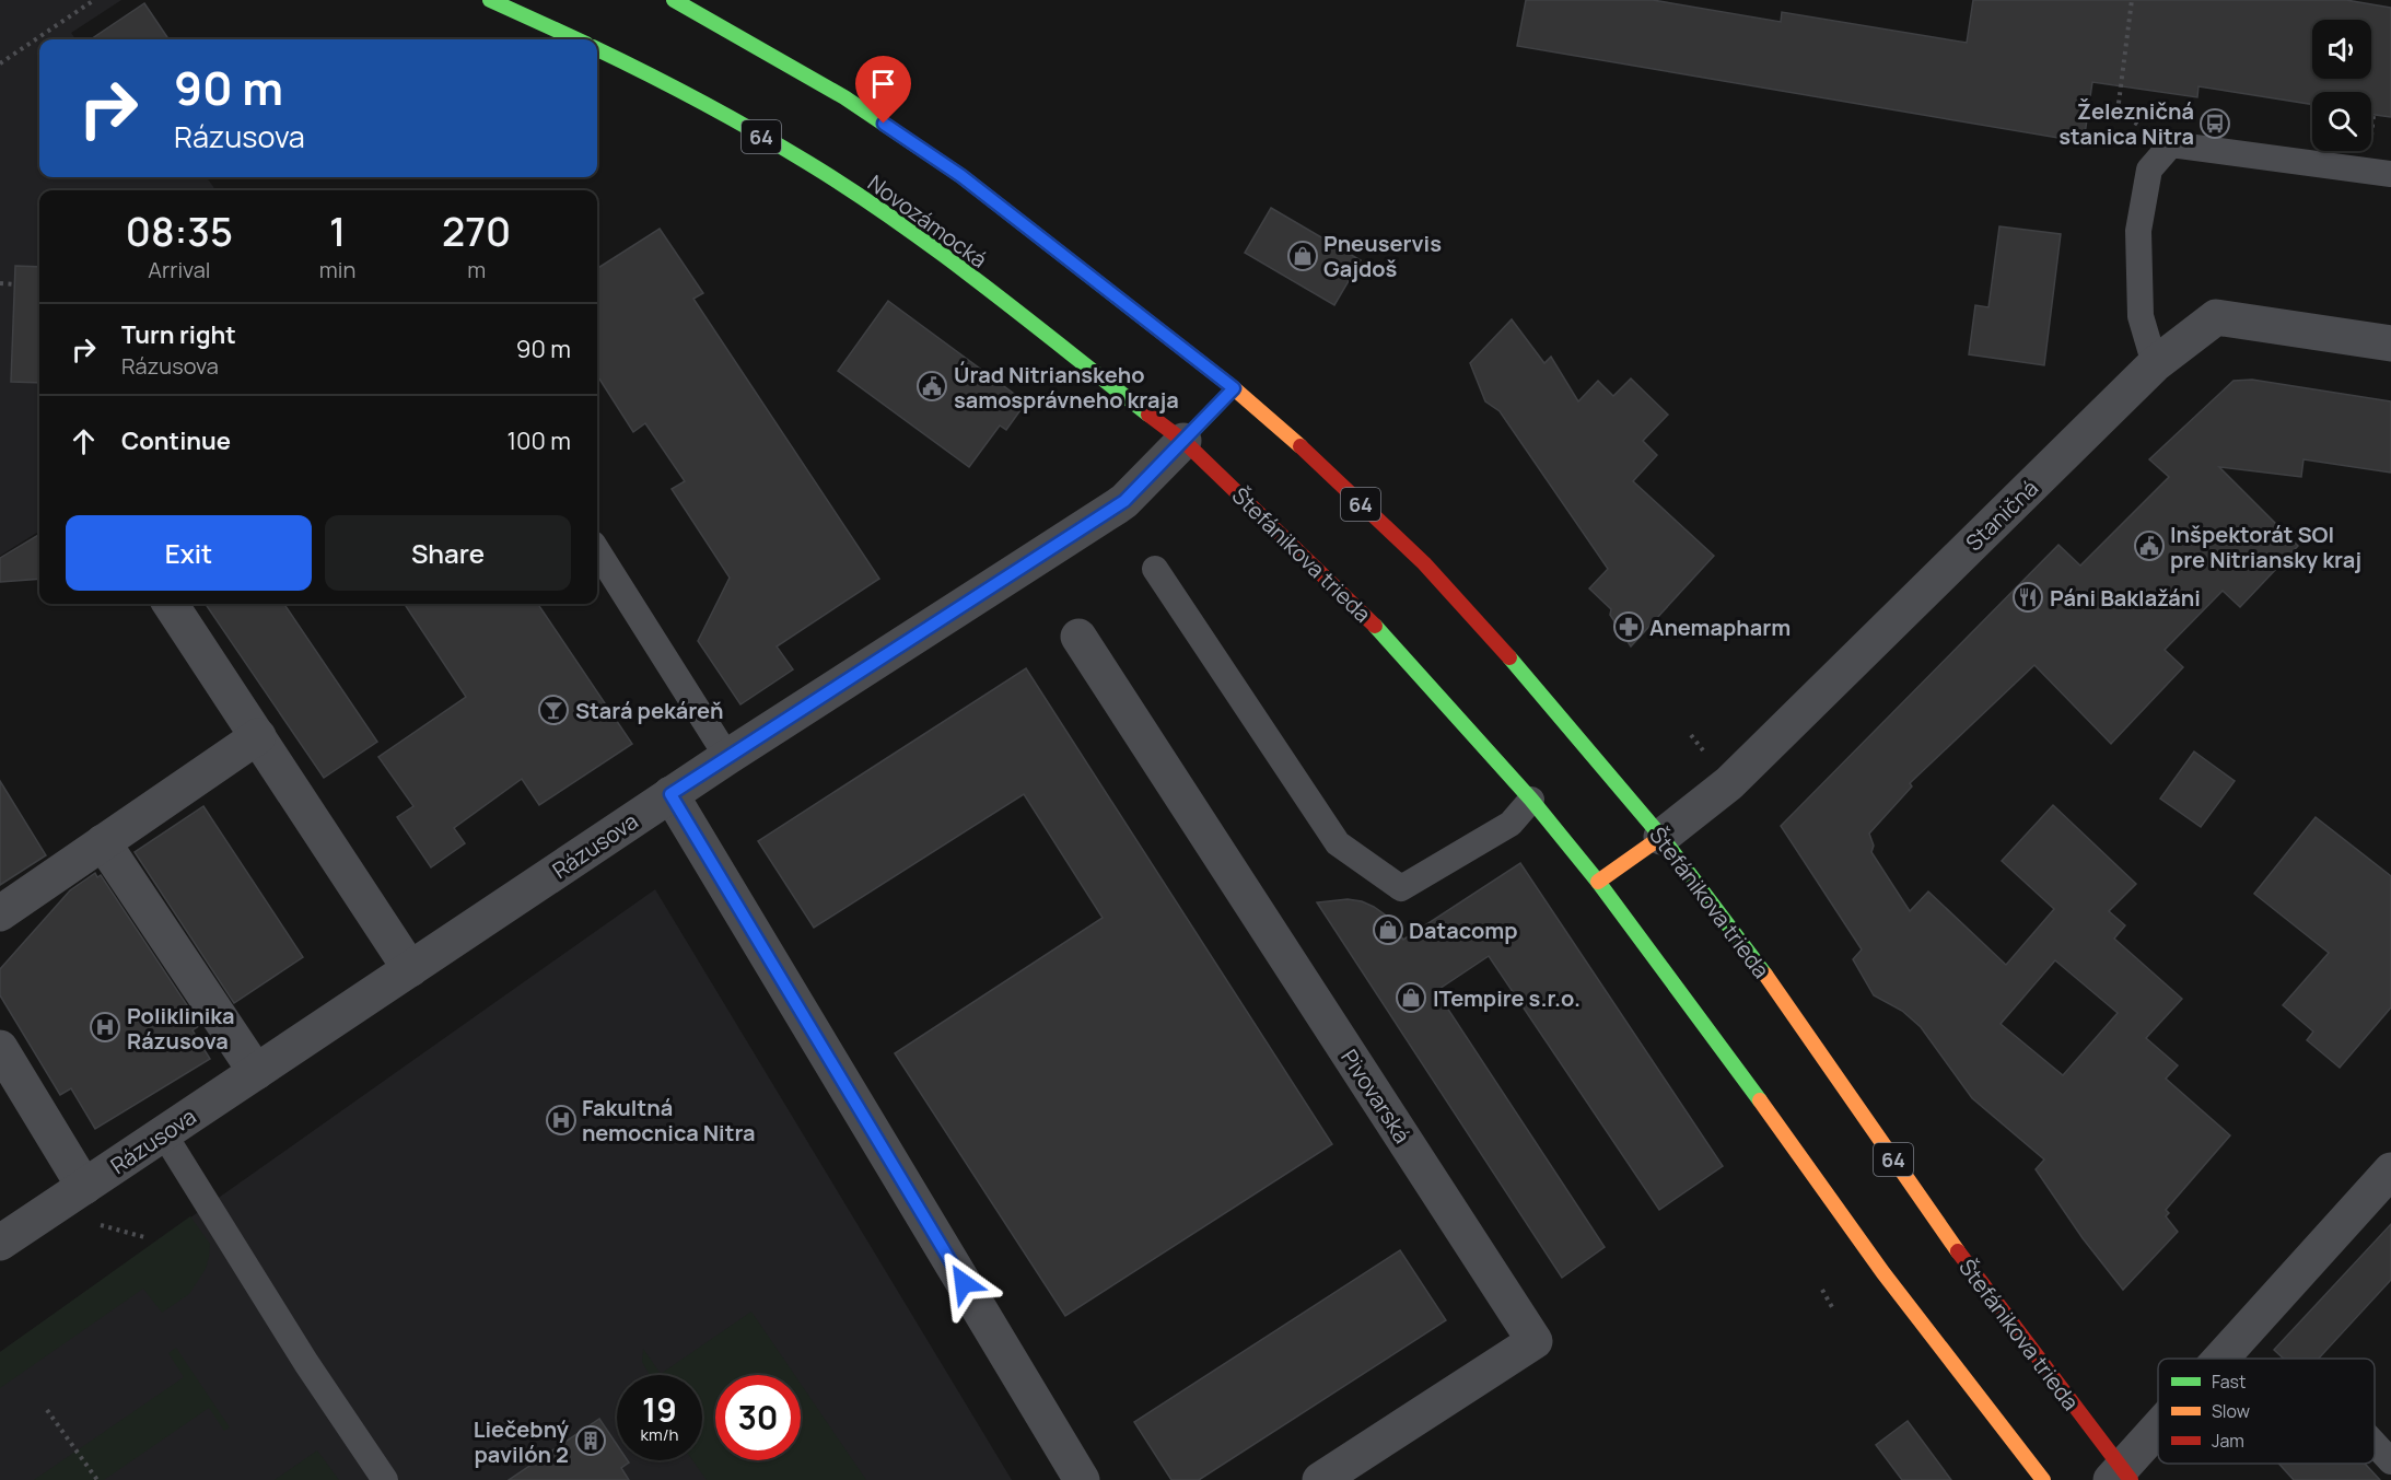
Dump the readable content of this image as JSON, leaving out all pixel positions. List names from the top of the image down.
{
  "streets": {
    "main road": ["64", "Novozámocká", "Štefánikova trieda"],
    "street": ["Staničná", "Rázusova", "Pivovarská"]
  },
  "crossings": [
    ["64", "Štefánikova trieda"],
    ["Novozámocká", "Štefánikova trieda"],
    ["Novozámocká", "Rázusova"],
    ["Staničná", "Štefánikova trieda"],
    ["Štefánikova trieda", "Rázusova"]
  ],
  "places": {
    "bus stop": ["Železničná stanica Nitra"],
    "shop": ["Pneuservis Gajdoš", "Datacomp", "ITempire s.r.o."],
    "public building": ["Úrad Nitrianskeho samosprávneho kraja", "Inšpektorát SOI pre Nitriansky kraj"],
    "restaurant": ["Páni Baklažáni"],
    "pharmacy": ["Anemapharm"],
    "bar": ["Stará pekáreň"],
    "hospital": ["Poliklinika Rázusova", "Fakultná nemocnica Nitra"],
    "building": ["Liečebný pavilón 2"]
  },
  "legend": ["Fast", "Slow", "Jam"],
  "page": {
    "turn": ["90 m", "Rázusova"],
    "eta": [
      "08:35",
      "Arrival",
      "1",
      "min",
      "270",
      "m"
    ],
    "list": [
      {
        "name": "Turn right",
        "note": "Rázusova",
        "value": "90 m"
      },
      {
        "name": "Continue",
        "value": "100 m"
      }
    ],
    "buttons": ["Exit", "Share"],
    "speed": "19 km/h",
    "limit": "30"
  }
}
